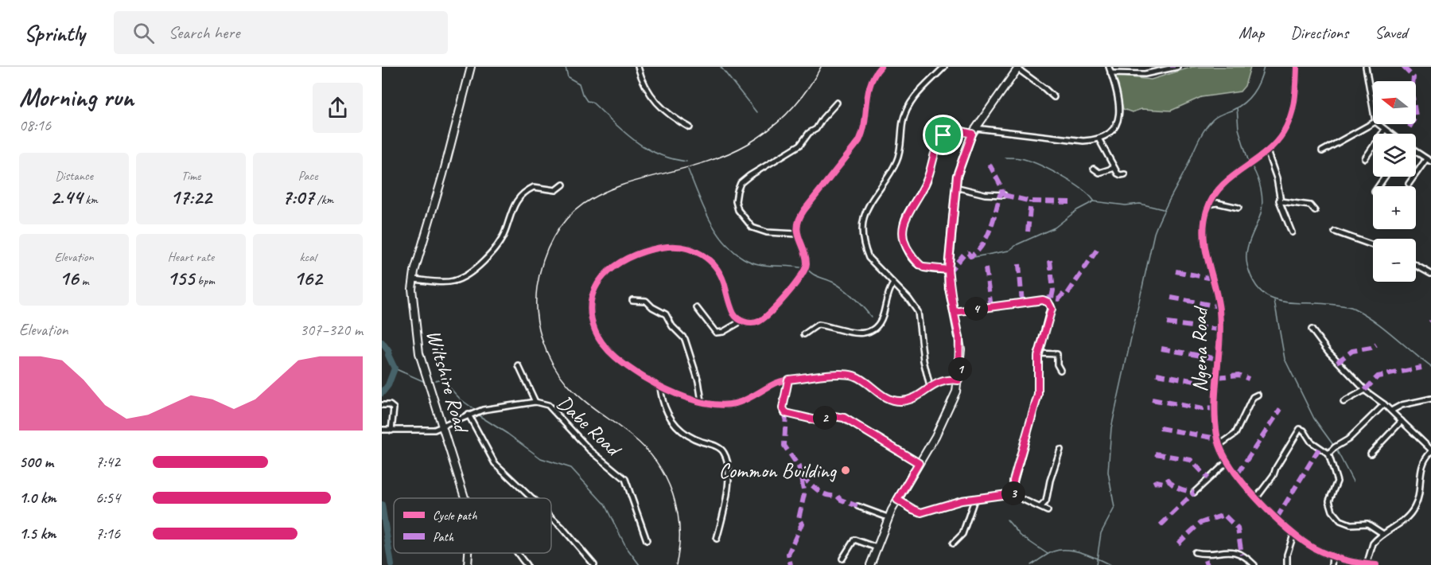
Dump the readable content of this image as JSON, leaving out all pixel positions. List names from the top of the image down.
{
  "streets": {
    "street": ["Ngena Road", "Wiltshire Road", "Dabe Road"]
  },
  "crossings": [
    ["Wiltshire Road", "Dabe Road"]
  ],
  "places": ["Common Building"],
  "legend": ["Cycle path", "Path"],
  "north": "left",
  "page": {
    "header": "Sprintly",
    "search": "Search here",
    "nav": ["Map", "Directions", "Saved"],
    "heading": ["Morning run", "08:16"],
    "map_buttons": ["+", "−"],
    "stats": [
      ["Distance", "2.44 km"],
      ["Time", "17:22"],
      ["Pace", "7:07 /km"],
      ["Elevation", "16 m"],
      ["Heart rate", "155 bpm"],
      ["kcal", "162"]
    ],
    "pins": [
      "4",
      "1",
      "2",
      "3"
    ],
    "chart": ["Elevation", "307–320 m"],
    "list": [
      {
        "name": "500 m",
        "note": "7:42"
      },
      {
        "name": "1.0 km",
        "note": "6:54"
      },
      {
        "name": "1.5 km",
        "note": "7:16"
      }
    ]
  }
}
